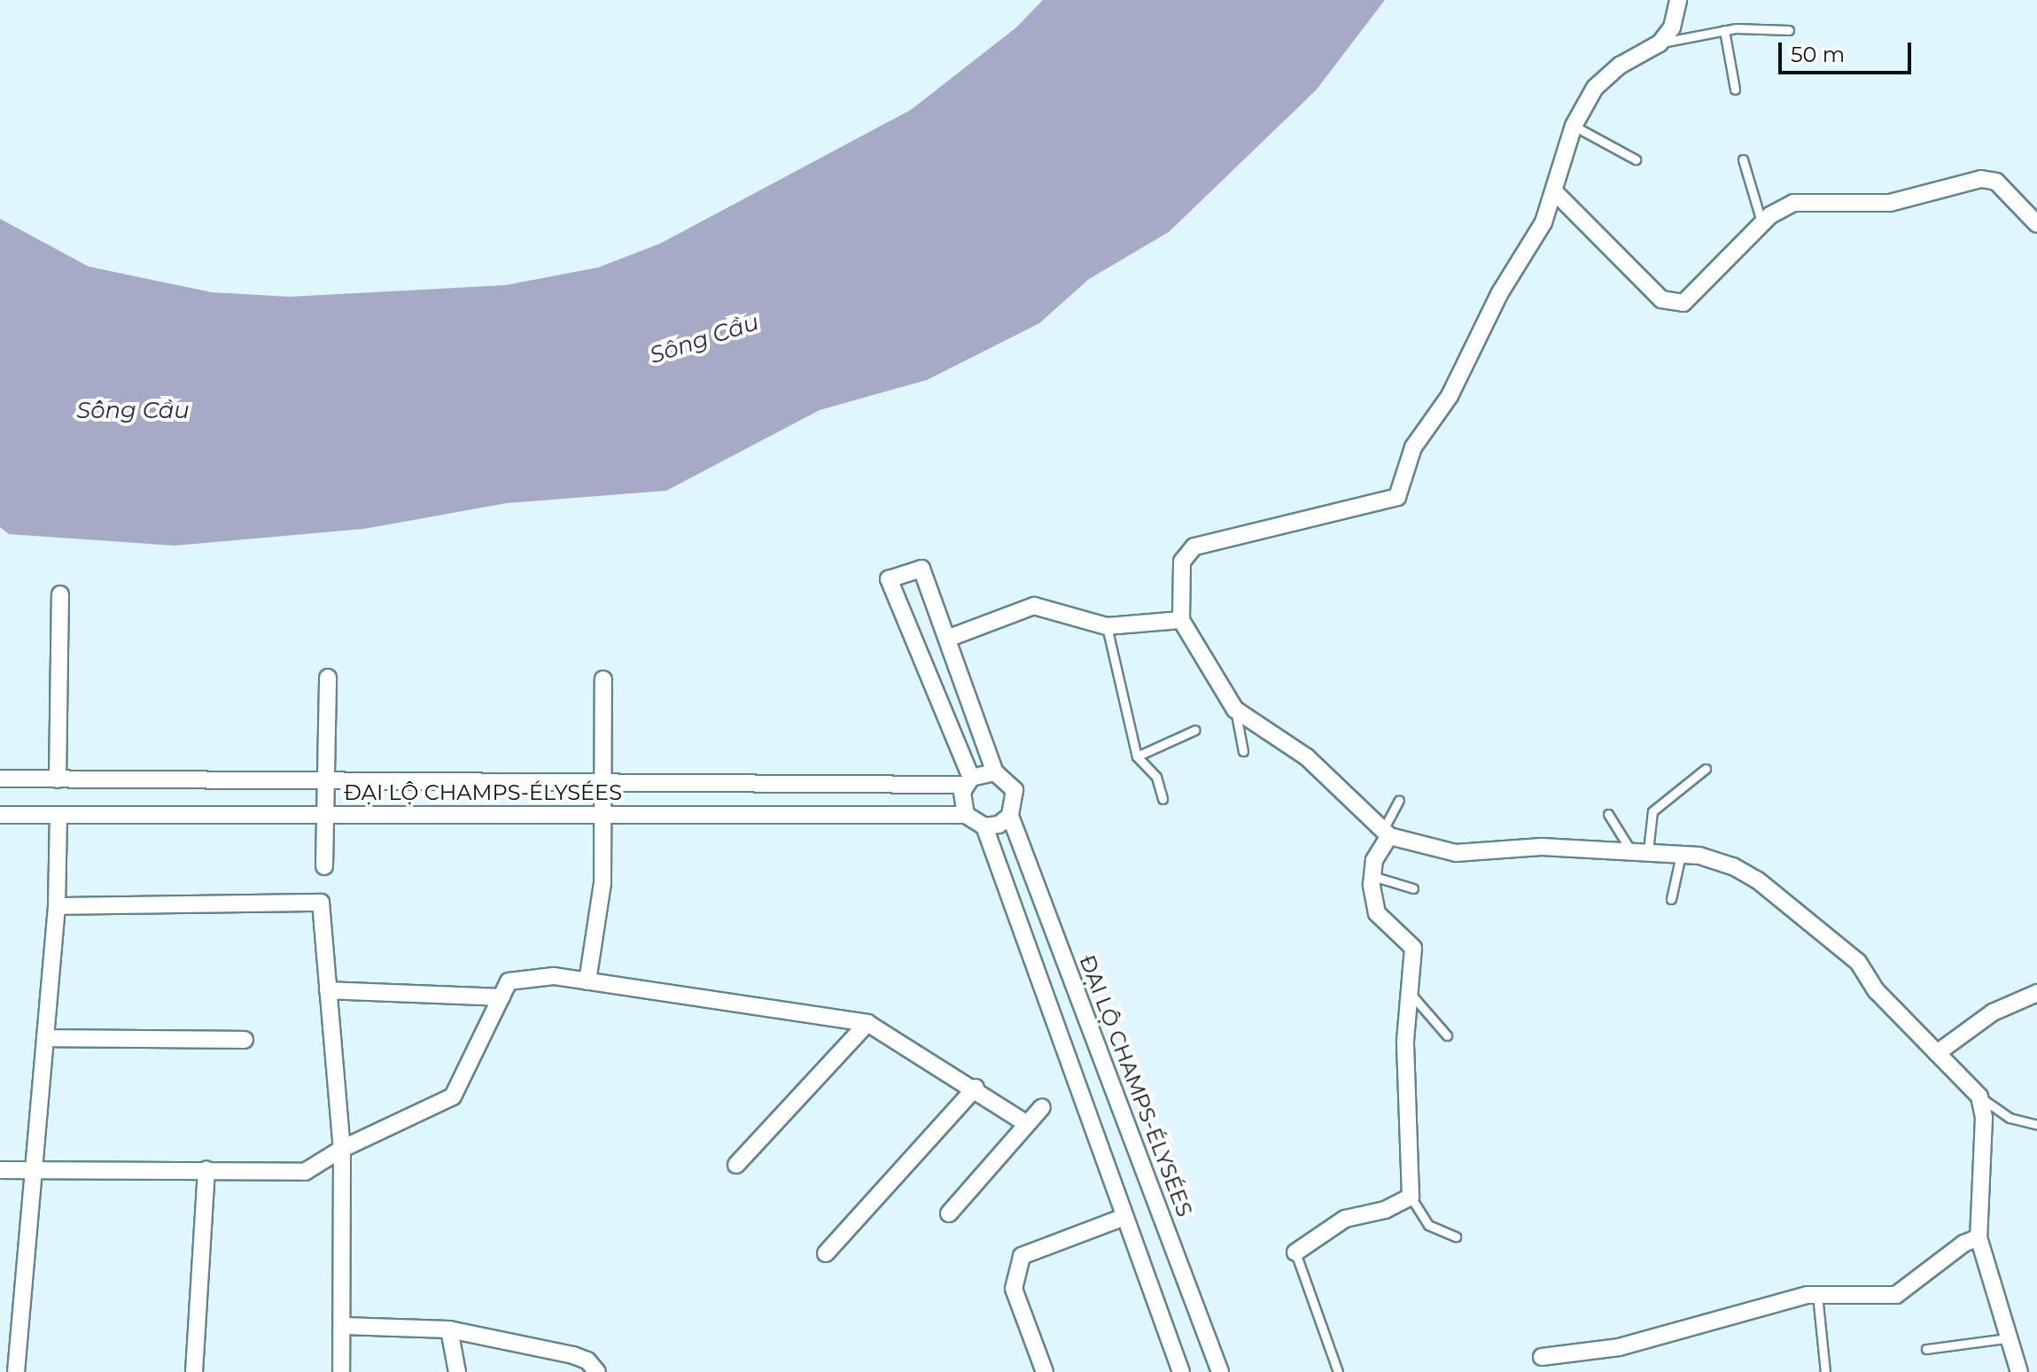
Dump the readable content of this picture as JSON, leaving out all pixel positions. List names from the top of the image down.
{
  "streets": {
    "street": ["ĐẠI LỘ CHAMPS-ÉLYSÉES"]
  },
  "water": ["Sông Cầu"],
  "scale_bar": "50 m"
}
